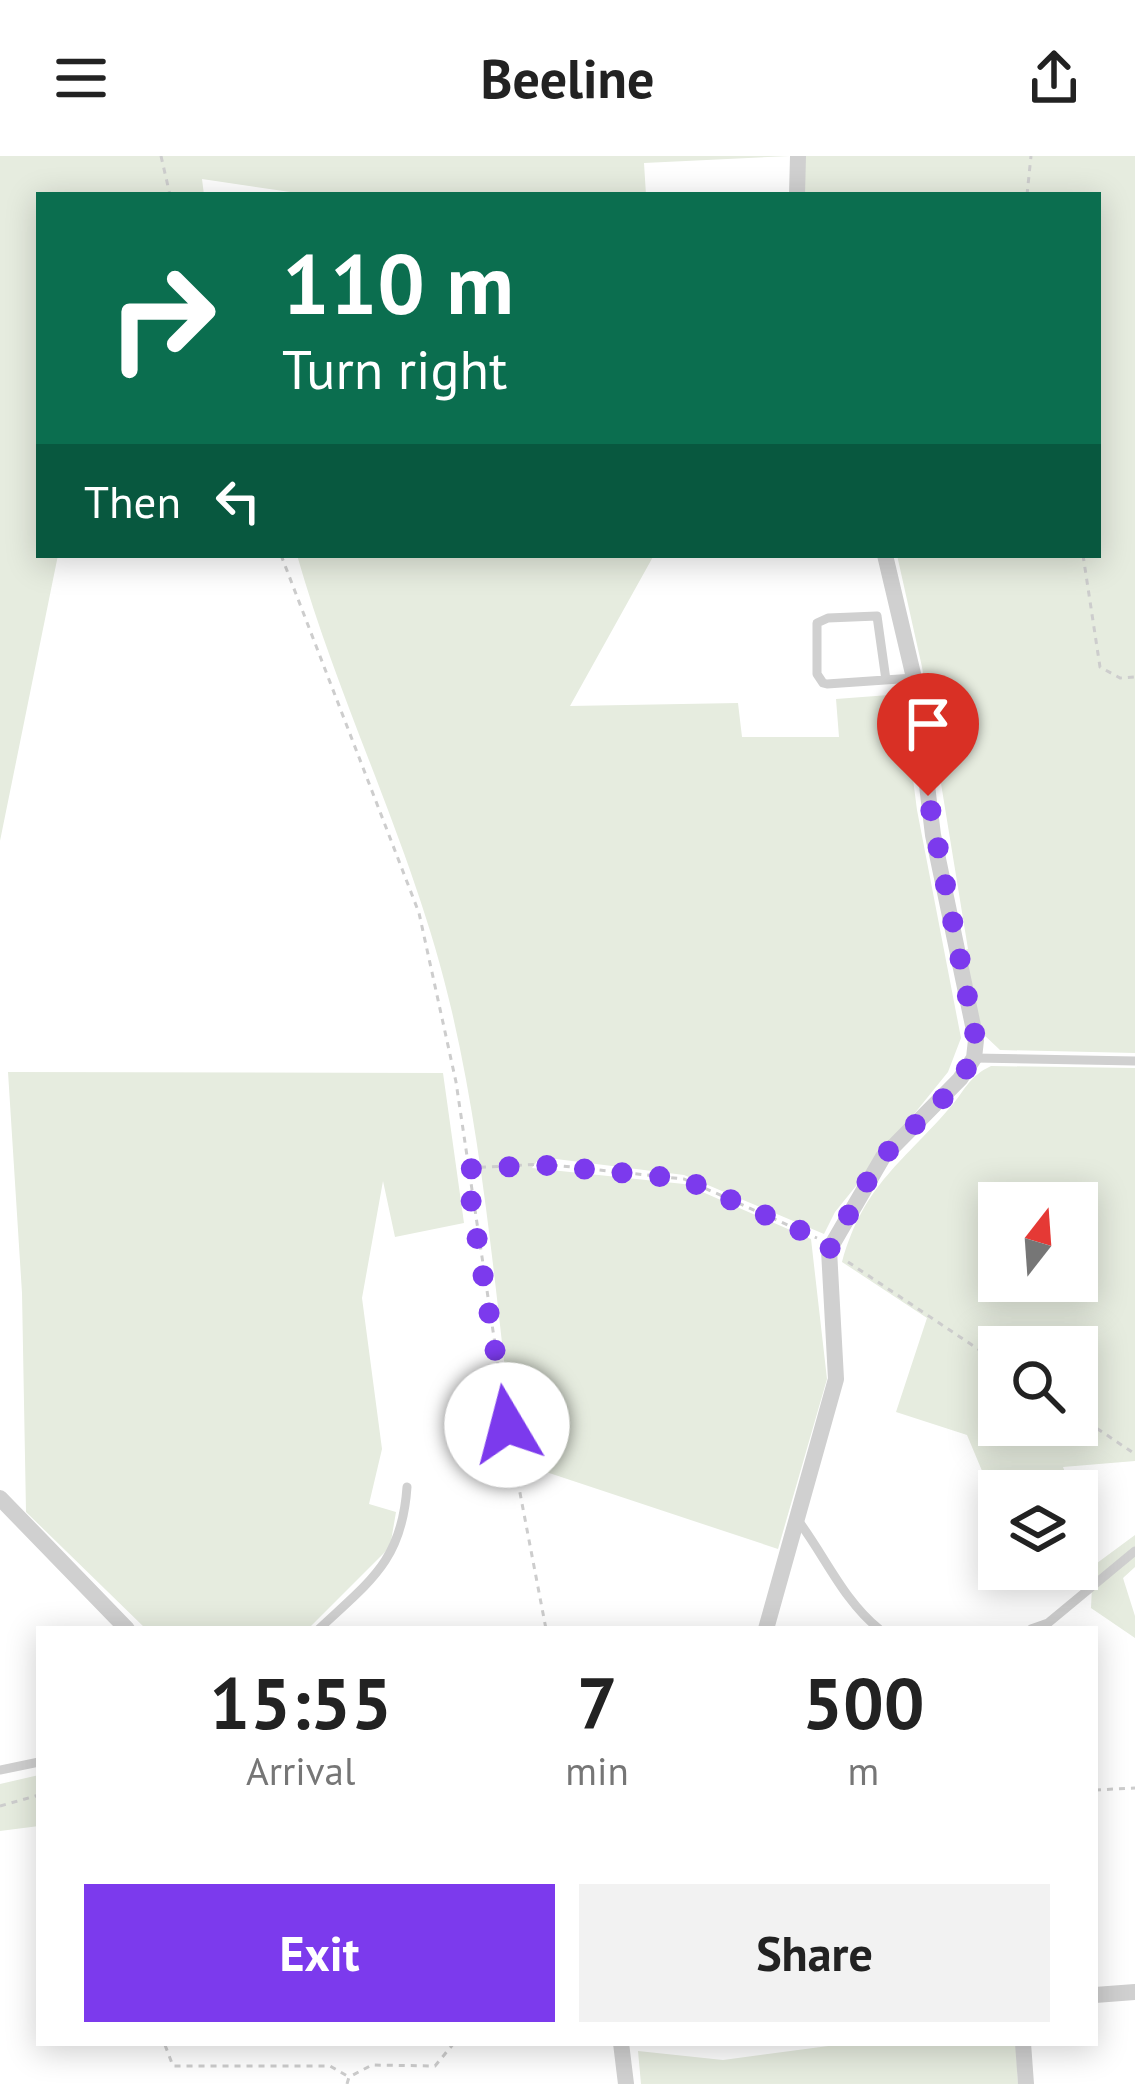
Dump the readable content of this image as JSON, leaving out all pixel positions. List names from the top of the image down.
{
  "north": "top",
  "page": {
    "header": "Beeline",
    "turn": ["110 m", "Turn right"],
    "then": "Then",
    "eta": [
      "15:55",
      "Arrival",
      "7",
      "min",
      "500",
      "m"
    ],
    "buttons": ["Exit", "Share"]
  }
}
